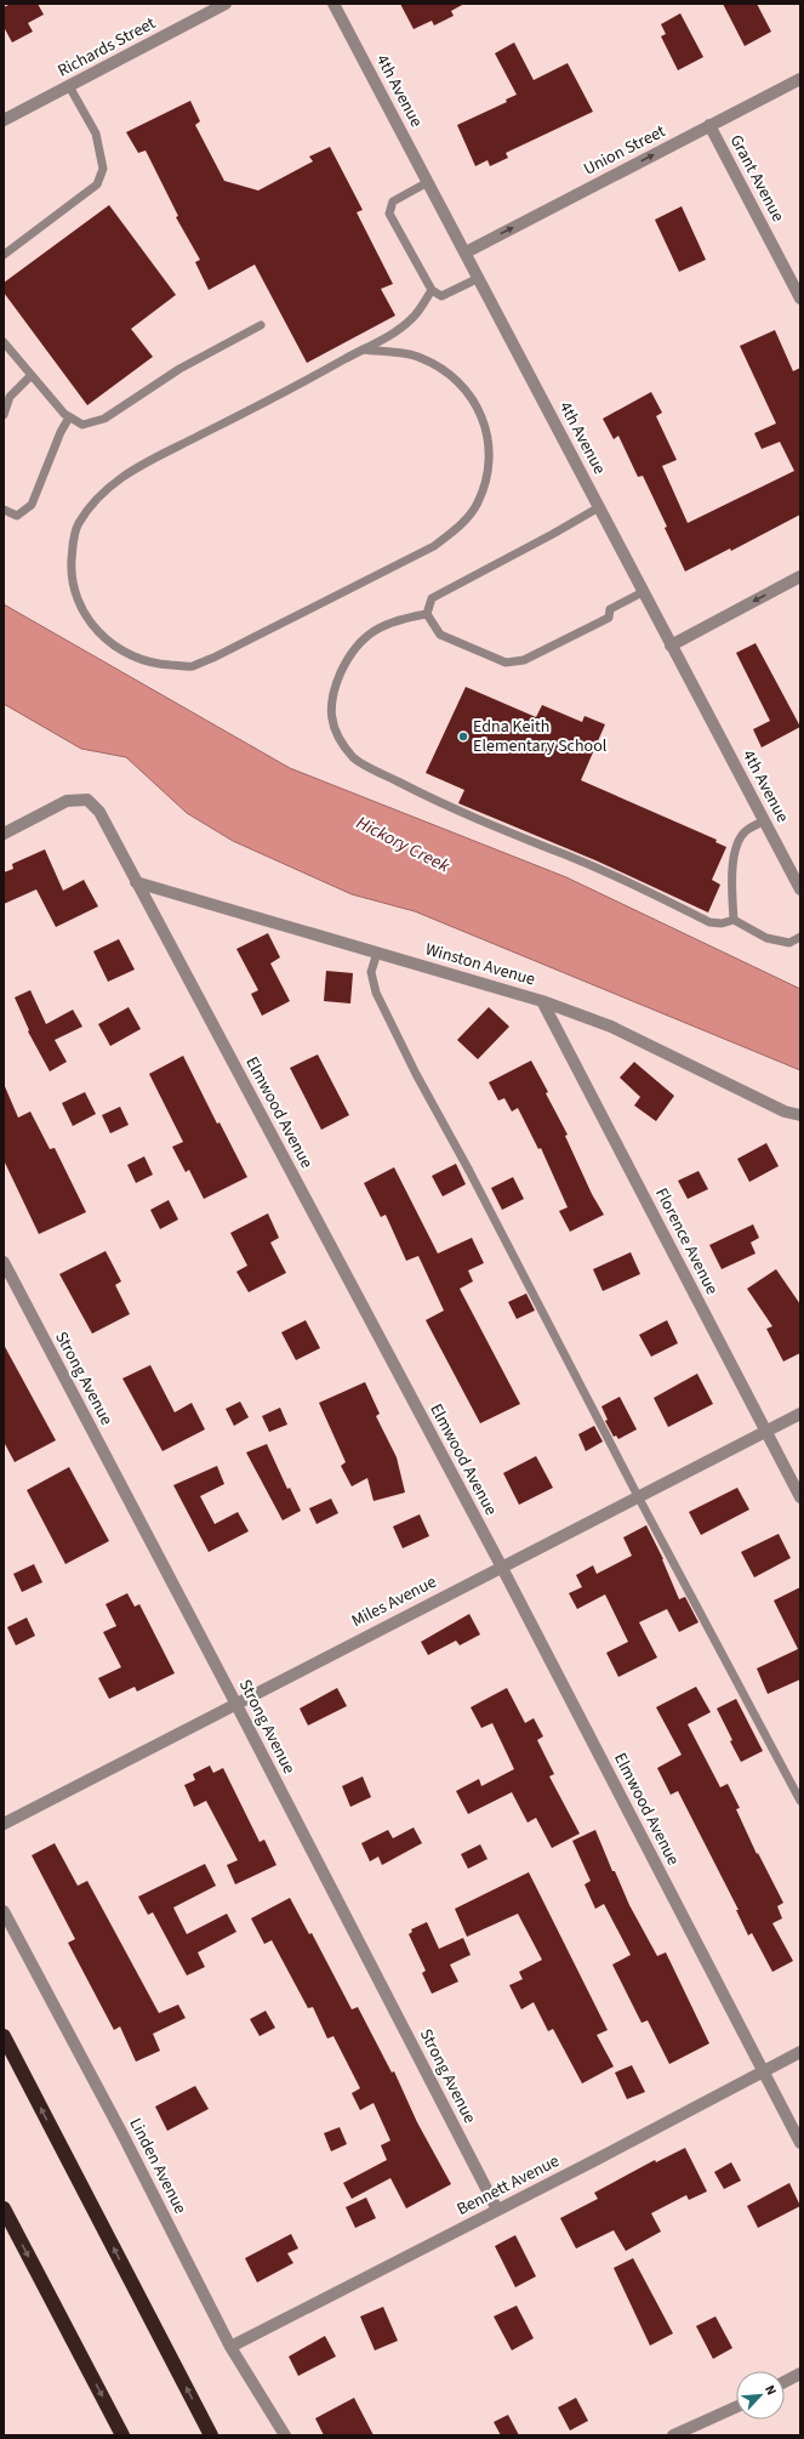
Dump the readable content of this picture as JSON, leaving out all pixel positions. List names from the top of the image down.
{
  "streets": {
    "street": [
      "Richards Street",
      "4th Avenue",
      "Union Street",
      "Grant Avenue",
      "Winston Avenue",
      "Elmwood Avenue",
      "Florence Avenue",
      "Strong Avenue",
      "Miles Avenue",
      "Linden Avenue",
      "Bennett Avenue"
    ]
  },
  "crossings": [
    ["4th Avenue", "Union Street"],
    ["Union Street", "Grant Avenue"],
    ["Winston Avenue", "Elmwood Avenue"],
    ["Winston Avenue", "Florence Avenue"],
    ["Elmwood Avenue", "Miles Avenue"],
    ["Elmwood Avenue", "Bennett Avenue"],
    ["Florence Avenue", "Miles Avenue"],
    ["Strong Avenue", "Miles Avenue"],
    ["Strong Avenue", "Bennett Avenue"],
    ["Linden Avenue", "Bennett Avenue"]
  ],
  "one_way": ["Union Street"],
  "water": ["Hickory Creek"],
  "places": ["Edna Keith Elementary School"],
  "north": "top right"
}
